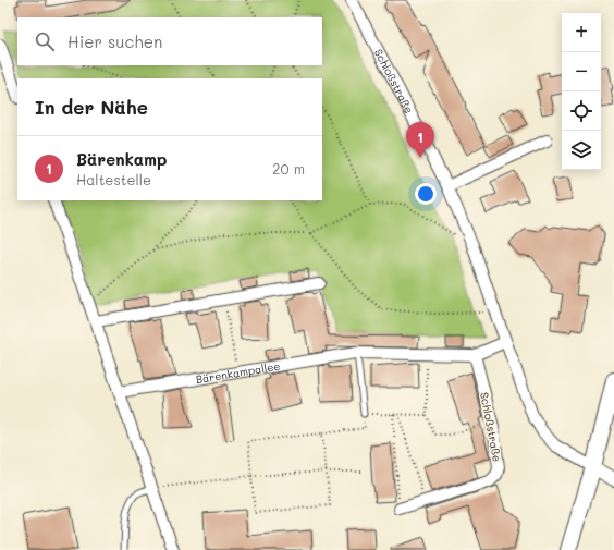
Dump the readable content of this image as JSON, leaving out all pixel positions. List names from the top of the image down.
{
  "streets": {
    "street": ["Schloßstraße", "Bärenkampallee"]
  },
  "page": {
    "map_buttons": ["+", "−"],
    "search": "Hier suchen",
    "heading": "In der Nähe",
    "pins": "1",
    "list": [
      {
        "mark": "1",
        "name": "Bärenkamp",
        "note": "Haltestelle",
        "value": "20 m"
      }
    ]
  }
}
